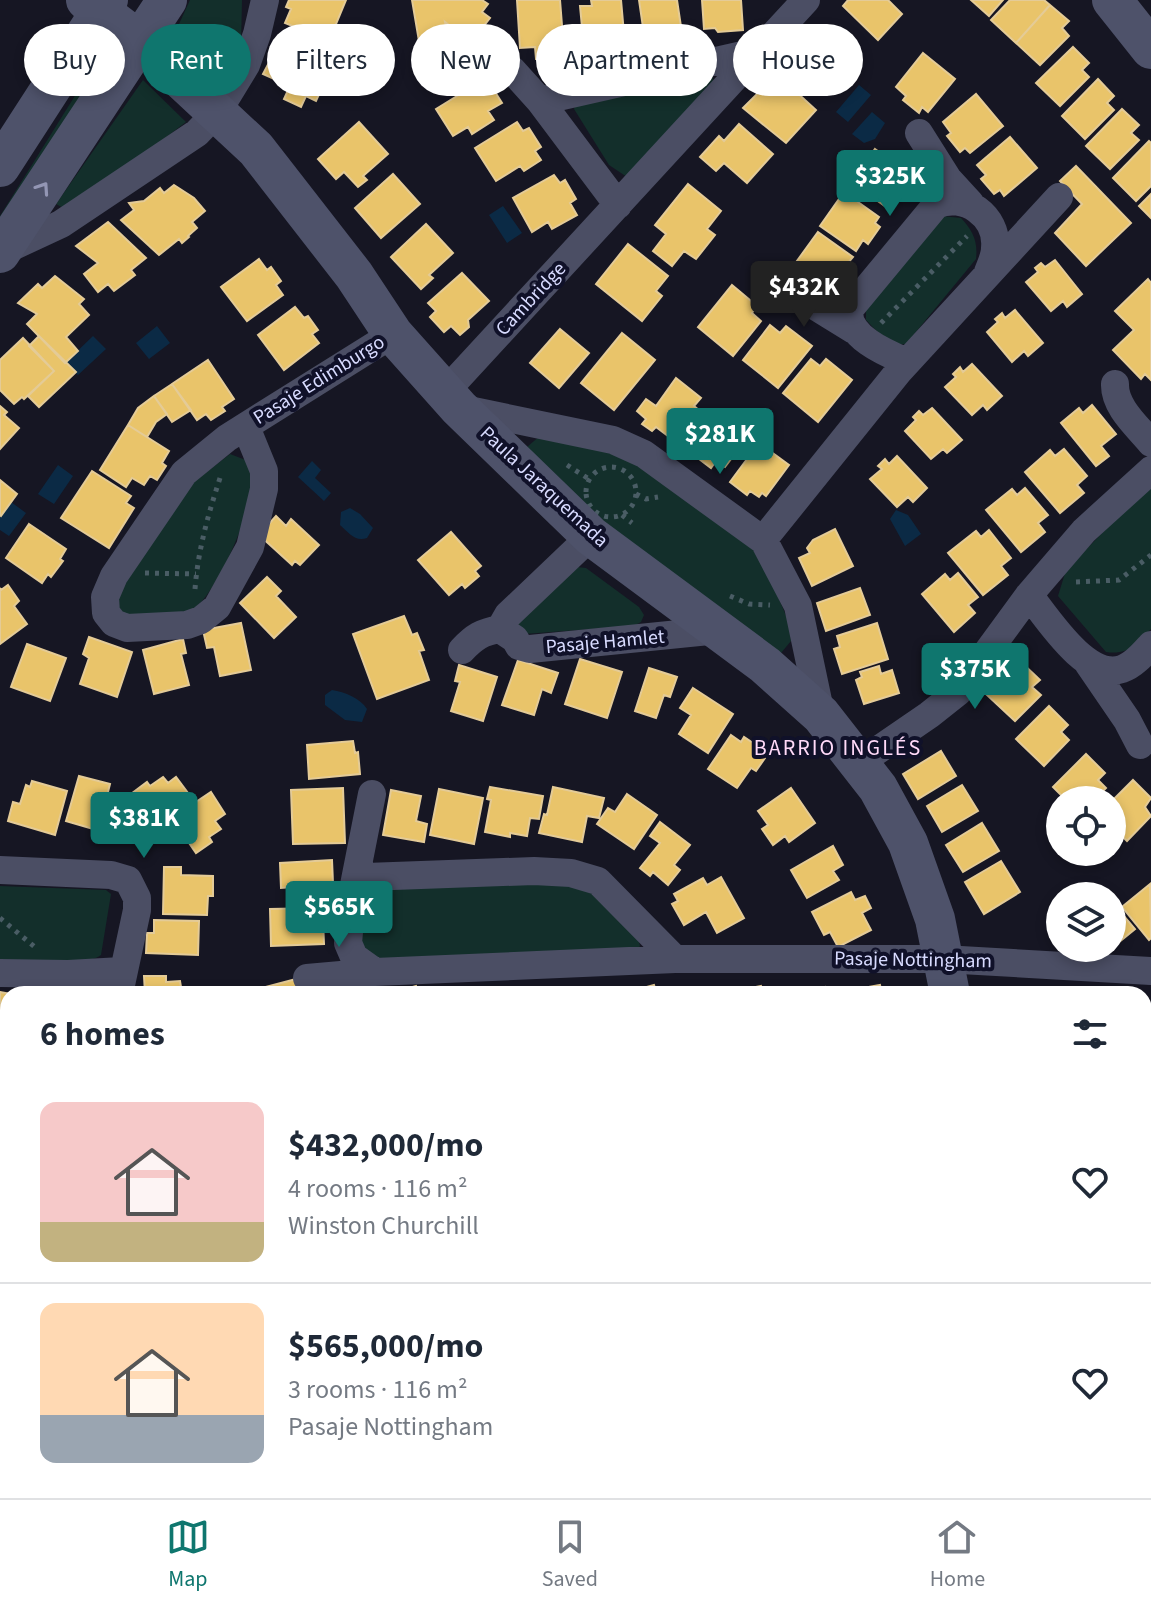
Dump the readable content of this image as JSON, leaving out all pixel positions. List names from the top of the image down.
{
  "streets": {
    "street": [
      "Cambridge",
      "Pasaje Edimburgo",
      "Paula Jaraquemada",
      "Pasaje Hamlet",
      "Pasaje Nottingham"
    ]
  },
  "crossings": [
    ["Cambridge", "Paula Jaraquemada"],
    ["Pasaje Edimburgo", "Paula Jaraquemada"],
    ["Paula Jaraquemada", "Pasaje Hamlet"],
    ["Paula Jaraquemada", "Pasaje Nottingham"]
  ],
  "districts": ["BARRIO INGLÉS"],
  "page": {
    "chip": [
      "Buy",
      "Rent",
      "Filters",
      "New",
      "Apartment",
      "House"
    ],
    "price": [
      "$325K",
      "$432K",
      "$281K",
      "$375K",
      "$381K",
      "$565K"
    ],
    "heading": "6 homes",
    "list": [
      {
        "name": "$432,000/mo",
        "note": "4 rooms · 116 m² · Winston Churchill"
      },
      {
        "name": "$565,000/mo",
        "note": "3 rooms · 116 m² · Pasaje Nottingham"
      }
    ],
    "tabs": ["Map", "Saved", "Home"]
  }
}
